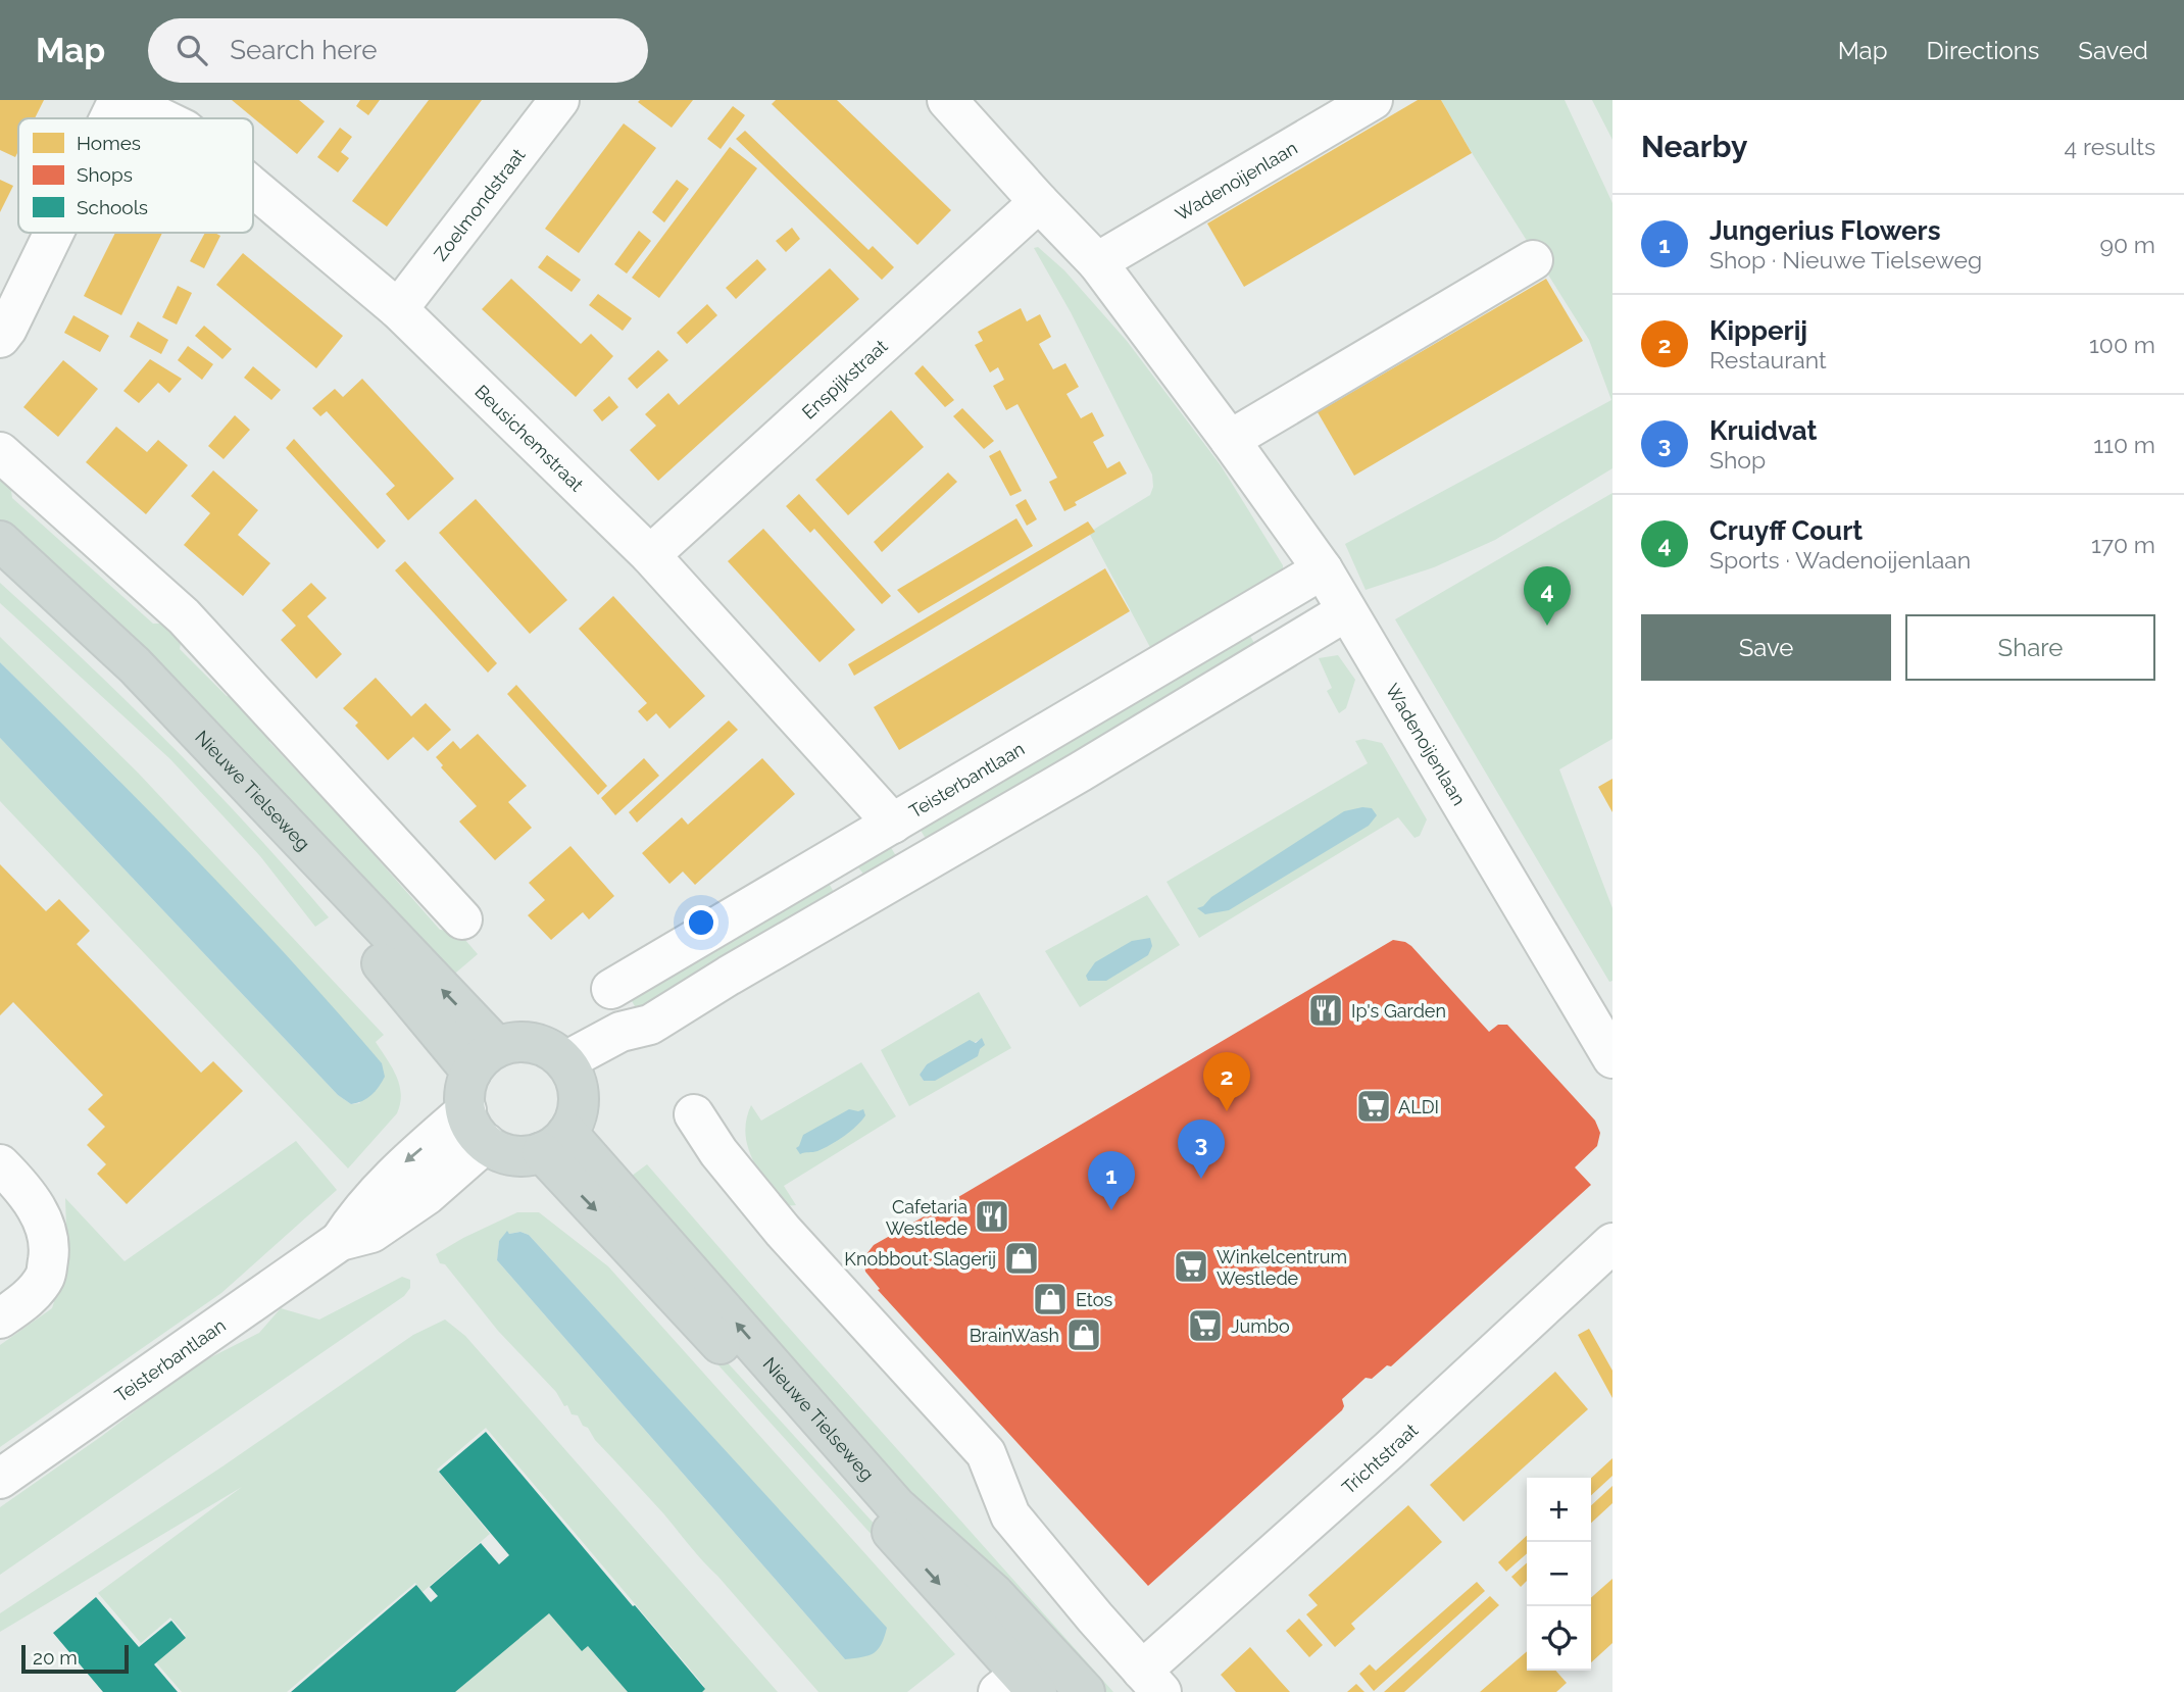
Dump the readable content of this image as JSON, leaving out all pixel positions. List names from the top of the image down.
{
  "streets": {
    "main road": ["Nieuwe Tielseweg"],
    "street": [
      "Wadenoijenlaan",
      "Zoelmondstraat",
      "Enspijkstraat",
      "Beusichemstraat",
      "Teisterbantlaan",
      "Trichtstraat"
    ]
  },
  "crossings": [
    ["Wadenoijenlaan", "Enspijkstraat"],
    ["Wadenoijenlaan", "Teisterbantlaan"],
    ["Zoelmondstraat", "Beusichemstraat"],
    ["Enspijkstraat", "Beusichemstraat"],
    ["Beusichemstraat", "Teisterbantlaan"],
    ["Teisterbantlaan", "Nieuwe Tielseweg"]
  ],
  "places": {
    "restaurant": ["Ip's Garden", "Cafetaria Westlede"],
    "supermarket": ["ALDI", "Winkelcentrum Westlede", "Jumbo"],
    "shop": ["Knobbout Slagerij", "Etos", "BrainWash"]
  },
  "legend": ["Homes", "Shops", "Schools"],
  "scale_bar": "20 m",
  "page": {
    "header": "Map",
    "search": "Search here",
    "nav": ["Map", "Directions", "Saved"],
    "heading": ["Nearby", "4 results"],
    "list": [
      {
        "mark": "1",
        "name": "Jungerius Flowers",
        "note": "Shop · Nieuwe Tielseweg",
        "value": "90 m"
      },
      {
        "mark": "2",
        "name": "Kipperij",
        "note": "Restaurant",
        "value": "100 m"
      },
      {
        "mark": "3",
        "name": "Kruidvat",
        "note": "Shop",
        "value": "110 m"
      },
      {
        "mark": "4",
        "name": "Cruyff Court",
        "note": "Sports · Wadenoijenlaan",
        "value": "170 m"
      }
    ],
    "pins": [
      "4",
      "2",
      "3",
      "1"
    ],
    "buttons": ["Save", "Share"],
    "map_buttons": ["+", "−"],
    "scale": "20 m"
  }
}
